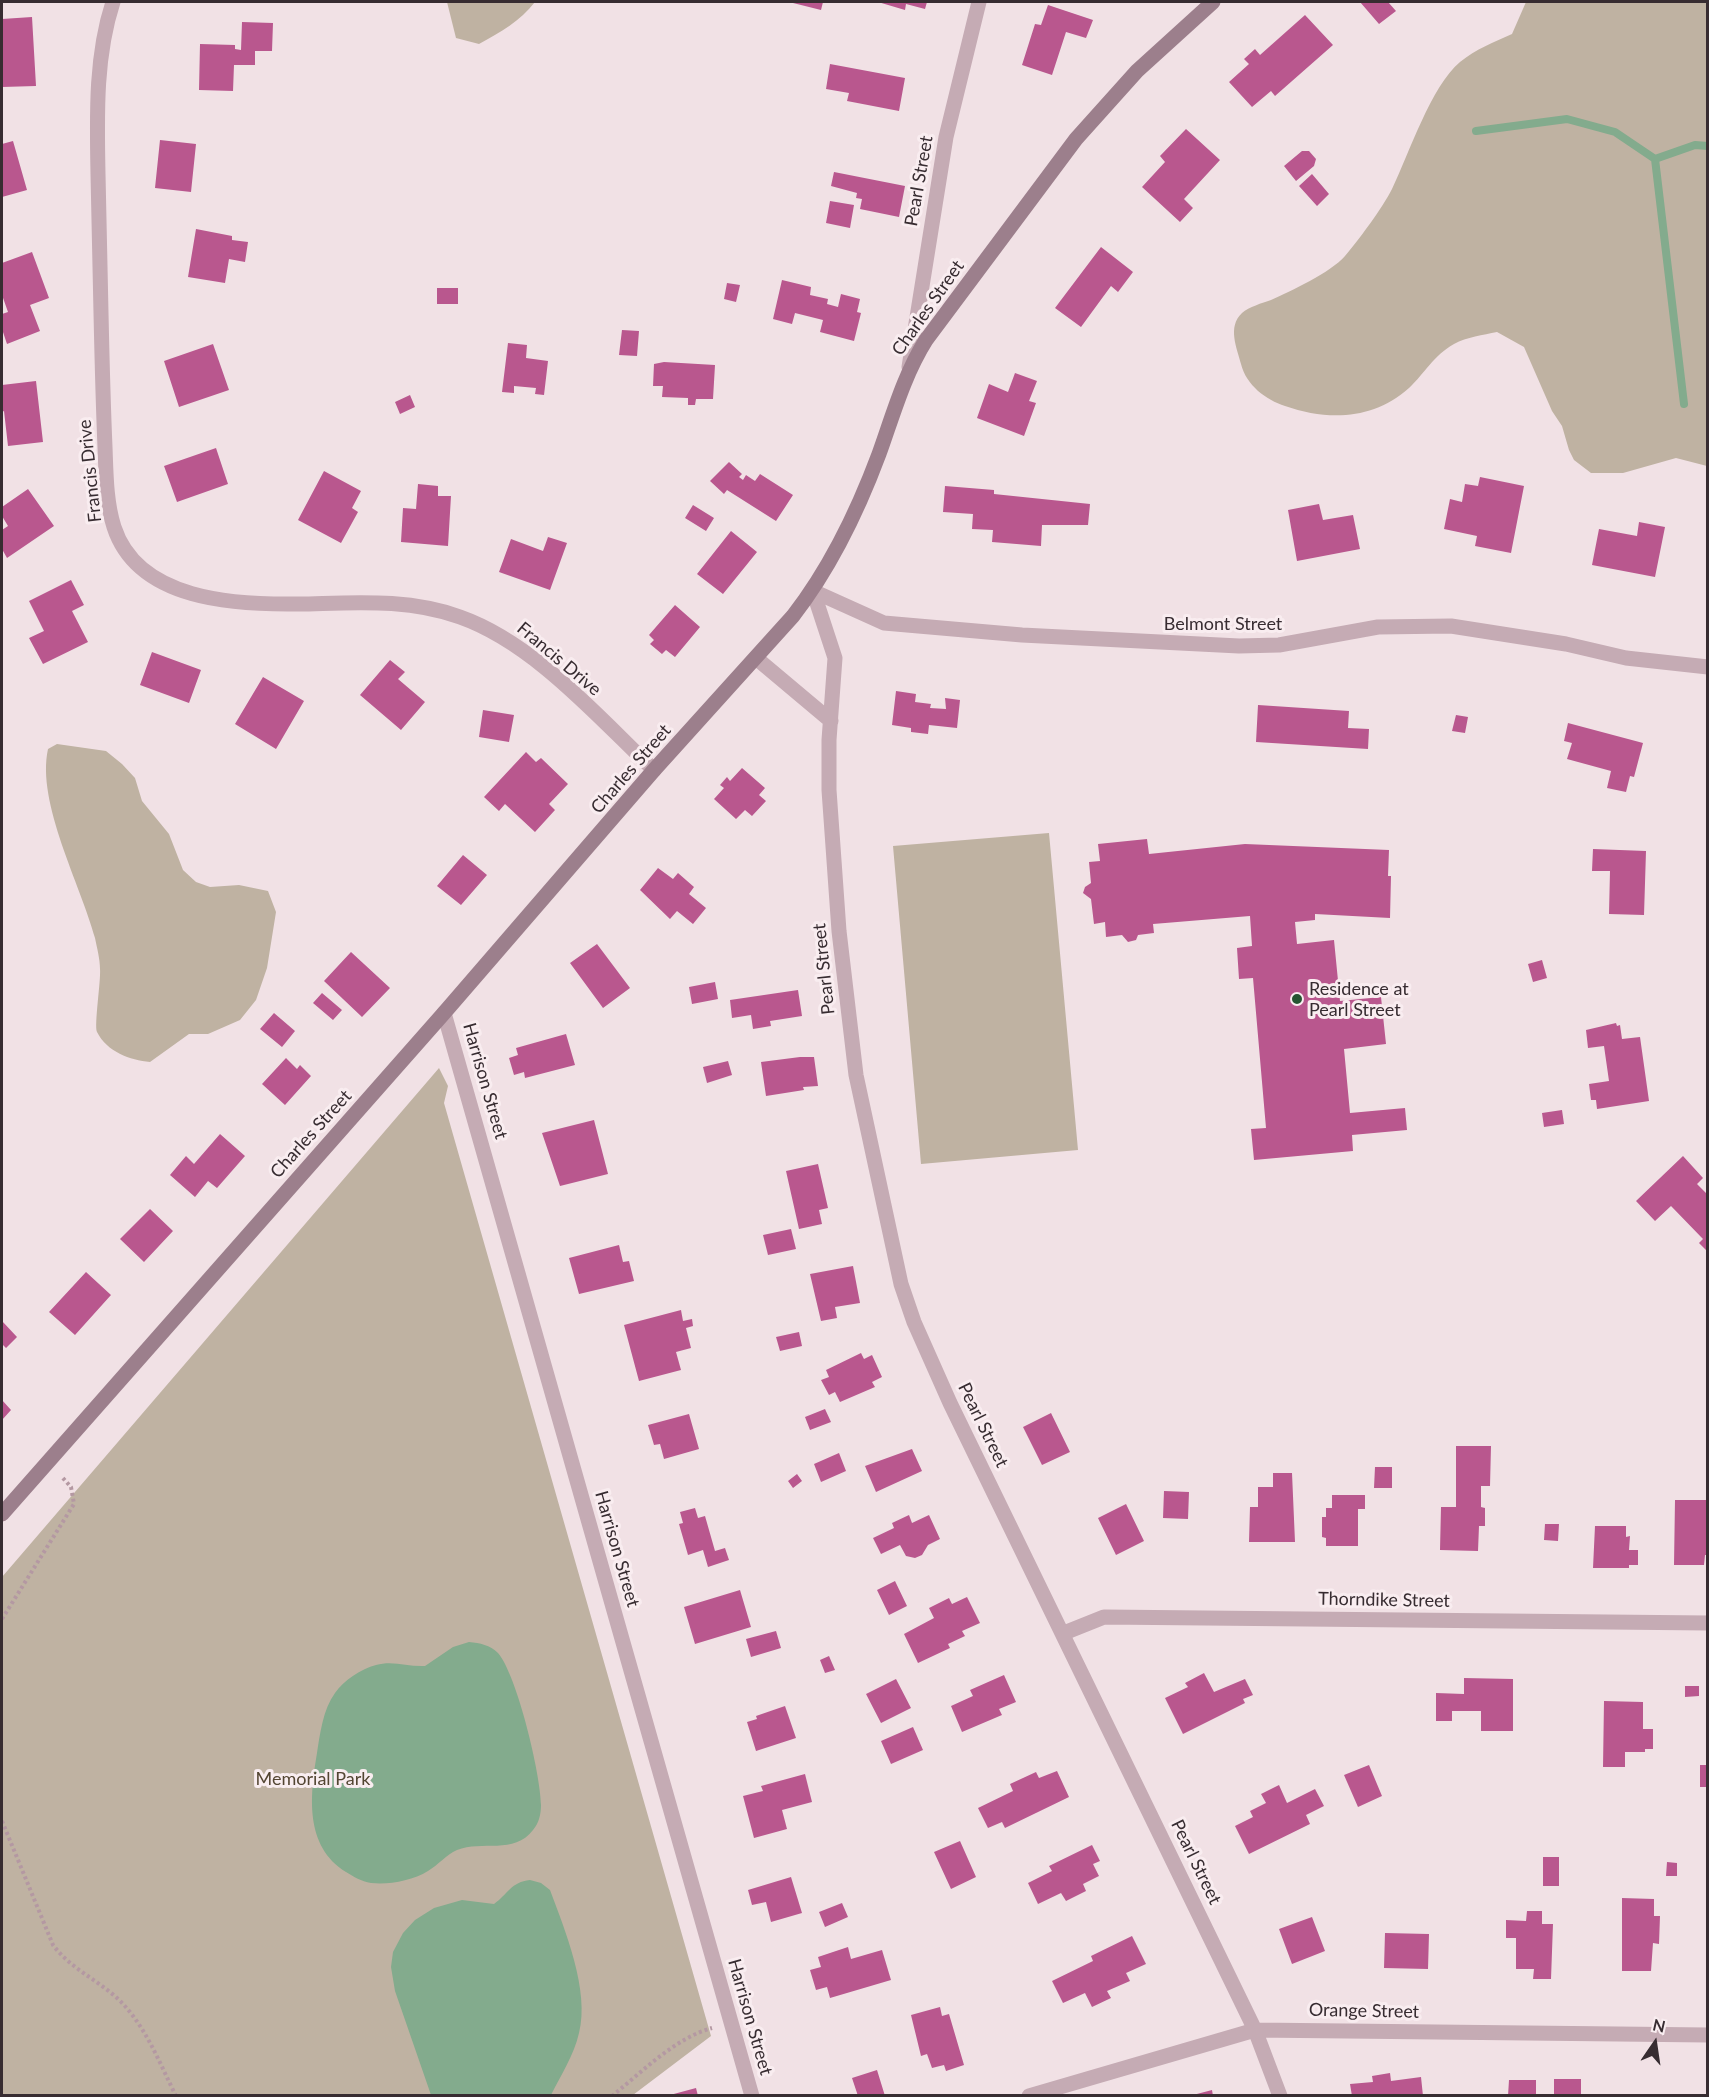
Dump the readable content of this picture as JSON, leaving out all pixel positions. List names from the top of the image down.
{
  "streets": {
    "street": [
      "Pearl Street",
      "Charles Street",
      "Francis Drive",
      "Belmont Street",
      "Harrison Street",
      "Thorndike Street",
      "Orange Street"
    ]
  },
  "crossings": [
    ["Pearl Street", "Charles Street"],
    ["Pearl Street", "Belmont Street"],
    ["Pearl Street", "Thorndike Street"],
    ["Pearl Street", "Orange Street"],
    ["Charles Street", "Francis Drive"],
    ["Charles Street", "Belmont Street"],
    ["Charles Street", "Harrison Street"]
  ],
  "parks": ["Memorial Park"],
  "places": ["Residence at Pearl Street"],
  "north": "top"
}
